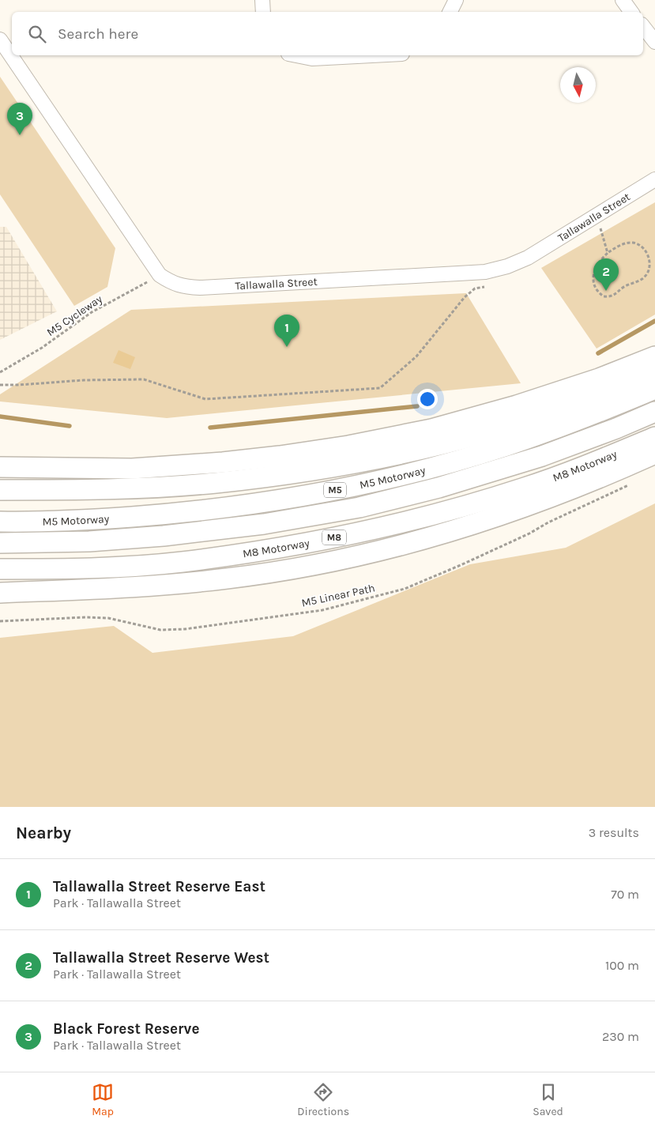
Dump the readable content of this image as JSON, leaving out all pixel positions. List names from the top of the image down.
{
  "streets": {
    "highway": [
      "M8 Motorway",
      "M5 Motorway",
      "M5",
      "M8"
    ],
    "street": ["Tallawalla Street"],
    "path": ["M5 Cycleway", "M5 Linear Path"]
  },
  "crossings": [
    ["Tallawalla Street", "M5 Cycleway"]
  ],
  "north": "bottom",
  "page": {
    "search": "Search here",
    "pins": ["3", "2", "1"],
    "heading": ["Nearby", "3 results"],
    "list": [
      {
        "mark": "1",
        "name": "Tallawalla Street Reserve East",
        "note": "Park · Tallawalla Street",
        "value": "70 m"
      },
      {
        "mark": "2",
        "name": "Tallawalla Street Reserve West",
        "note": "Park · Tallawalla Street",
        "value": "100 m"
      },
      {
        "mark": "3",
        "name": "Black Forest Reserve",
        "note": "Park · Tallawalla Street",
        "value": "230 m"
      }
    ],
    "nav": ["Map", "Directions", "Saved"]
  }
}
